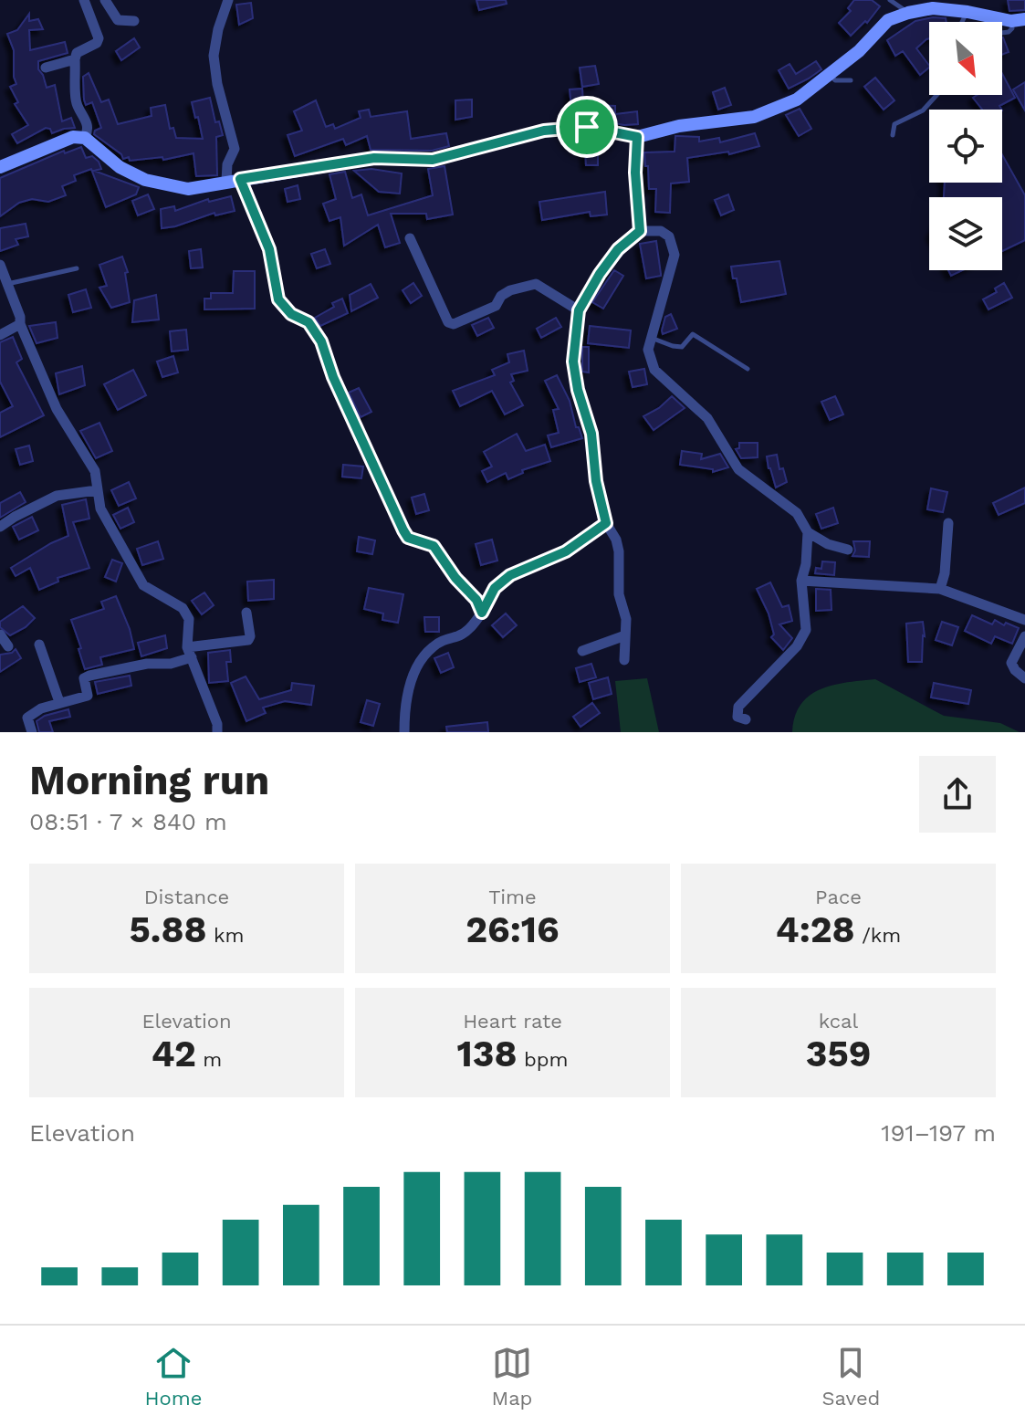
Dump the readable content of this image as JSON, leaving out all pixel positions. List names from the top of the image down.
{
  "north": "bottom right",
  "page": {
    "heading": ["Morning run", "08:51 · 7 × 840 m"],
    "stats": [
      ["Distance", "5.88 km"],
      ["Time", "26:16"],
      ["Pace", "4:28 /km"],
      ["Elevation", "42 m"],
      ["Heart rate", "138 bpm"],
      ["kcal", "359"]
    ],
    "chart": ["Elevation", "191–197 m"],
    "tabs": ["Home", "Map", "Saved"]
  }
}
